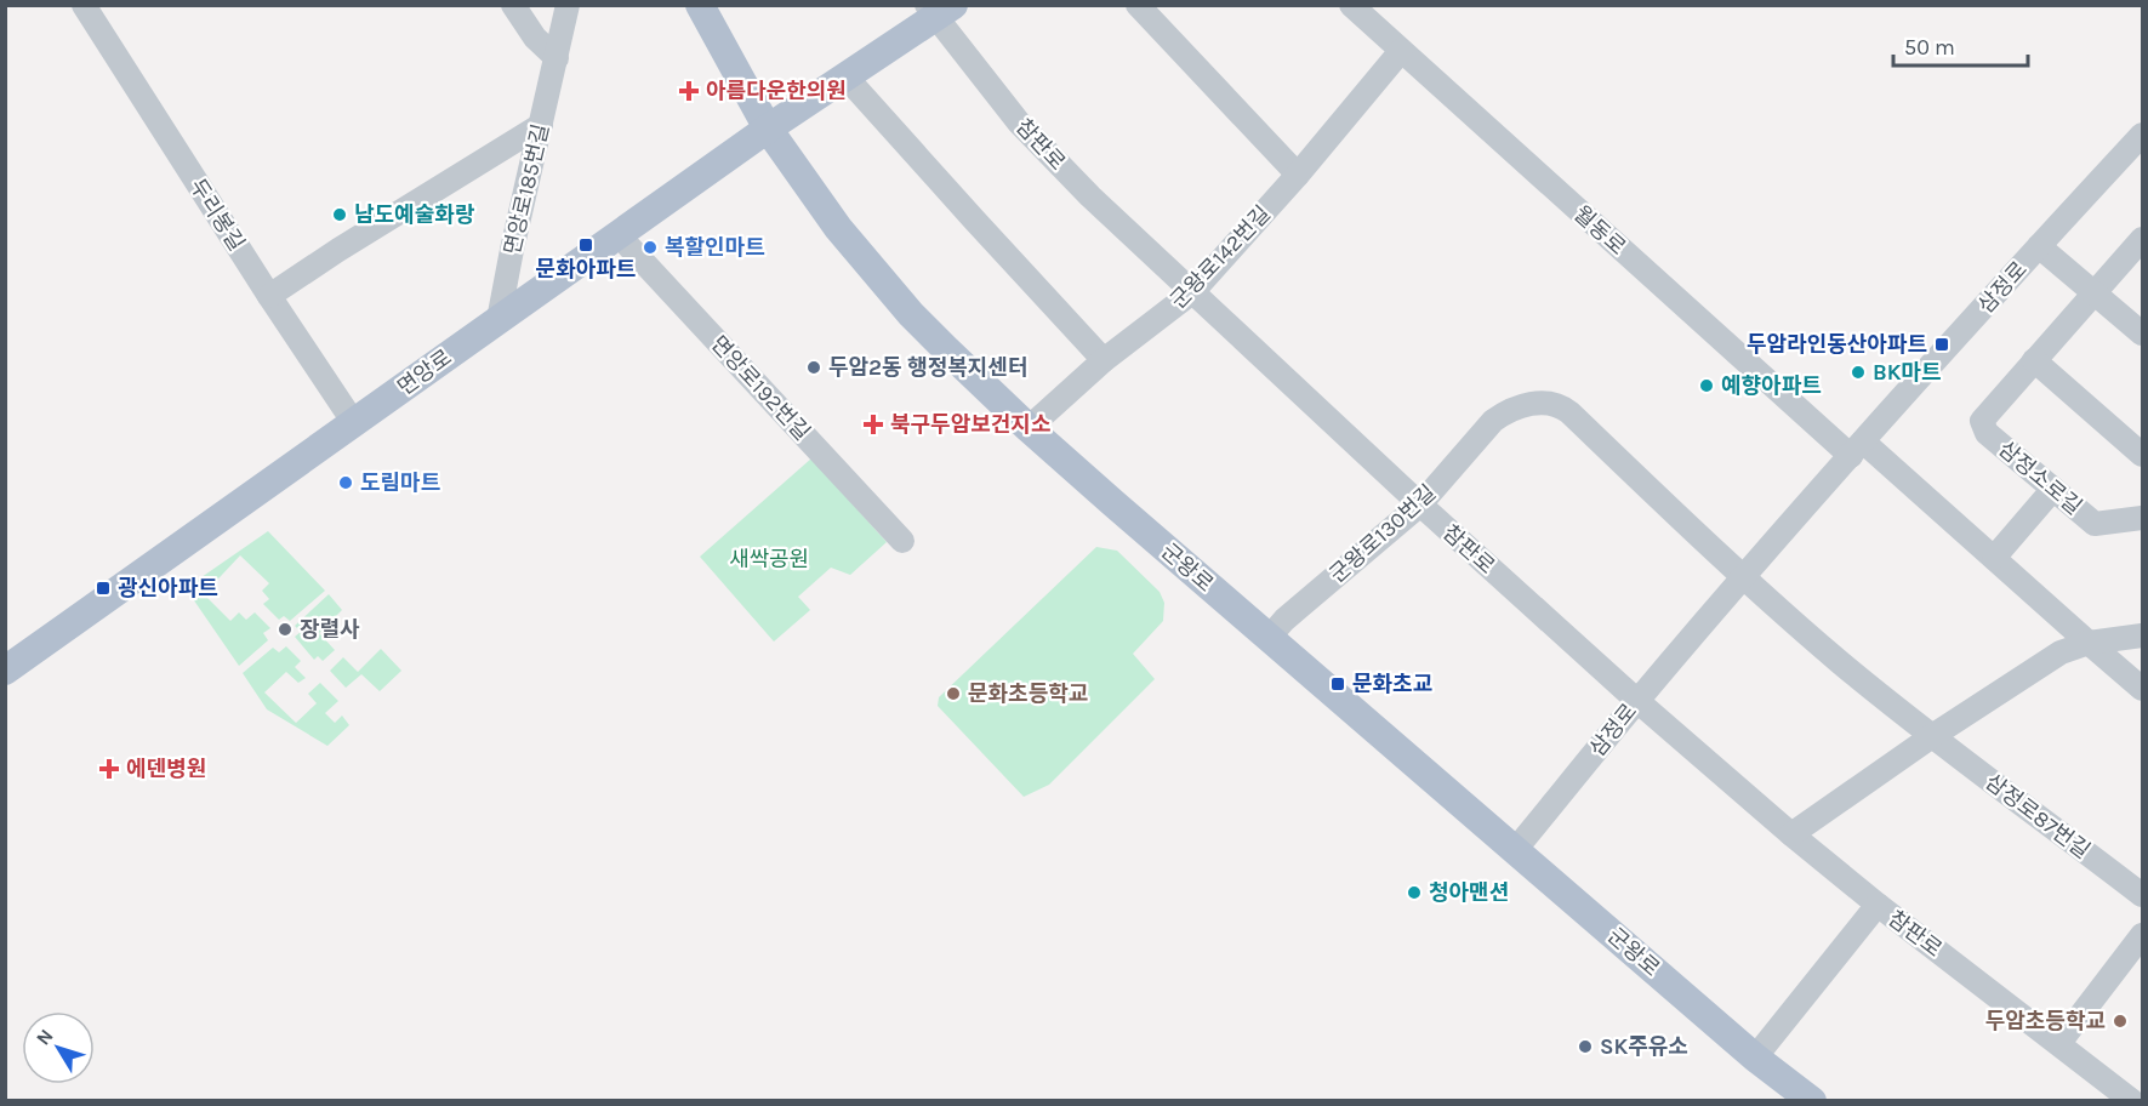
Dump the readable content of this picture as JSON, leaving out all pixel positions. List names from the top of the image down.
{
  "streets": {
    "main road": ["면앙로", "군왕로"],
    "street": [
      "참판로",
      "면앙로185번길",
      "두리봉길",
      "월동로",
      "군왕로142번길",
      "삼정로",
      "면앙로192번길",
      "삼정소로길",
      "군왕로130번길",
      "삼정로87번길"
    ]
  },
  "crossings": [
    ["참판로", "군왕로142번길"],
    ["참판로", "삼정로"],
    ["참판로", "면앙로"],
    ["참판로", "군왕로130번길"],
    ["면앙로185번길", "면앙로"],
    ["두리봉길", "면앙로"],
    ["월동로", "군왕로142번길"],
    ["월동로", "삼정로"],
    ["군왕로142번길", "군왕로"],
    ["삼정로", "군왕로130번길"],
    ["삼정로", "군왕로"],
    ["삼정로", "삼정로87번길"],
    ["면앙로", "면앙로192번길"],
    ["면앙로", "군왕로"],
    ["군왕로130번길", "군왕로"],
    ["군왕로130번길", "삼정로87번길"]
  ],
  "parks": ["새싹공원"],
  "places": {
    "health": ["아름다운한의원", "북구두암보건지소", "에덴병원"],
    "other": [
      "남도예술화랑",
      "복할인마트",
      "두암2동 행정복지센터",
      "BK마트",
      "예향아파트",
      "도림마트",
      "장렬사",
      "문화초등학교",
      "청아맨션",
      "두암초등학교",
      "SK주유소"
    ],
    "transit": [
      "문화아파트",
      "두암라인동산아파트",
      "광신아파트",
      "문화초교"
    ]
  },
  "scale_bar": "50 m",
  "north": "top left"
}
